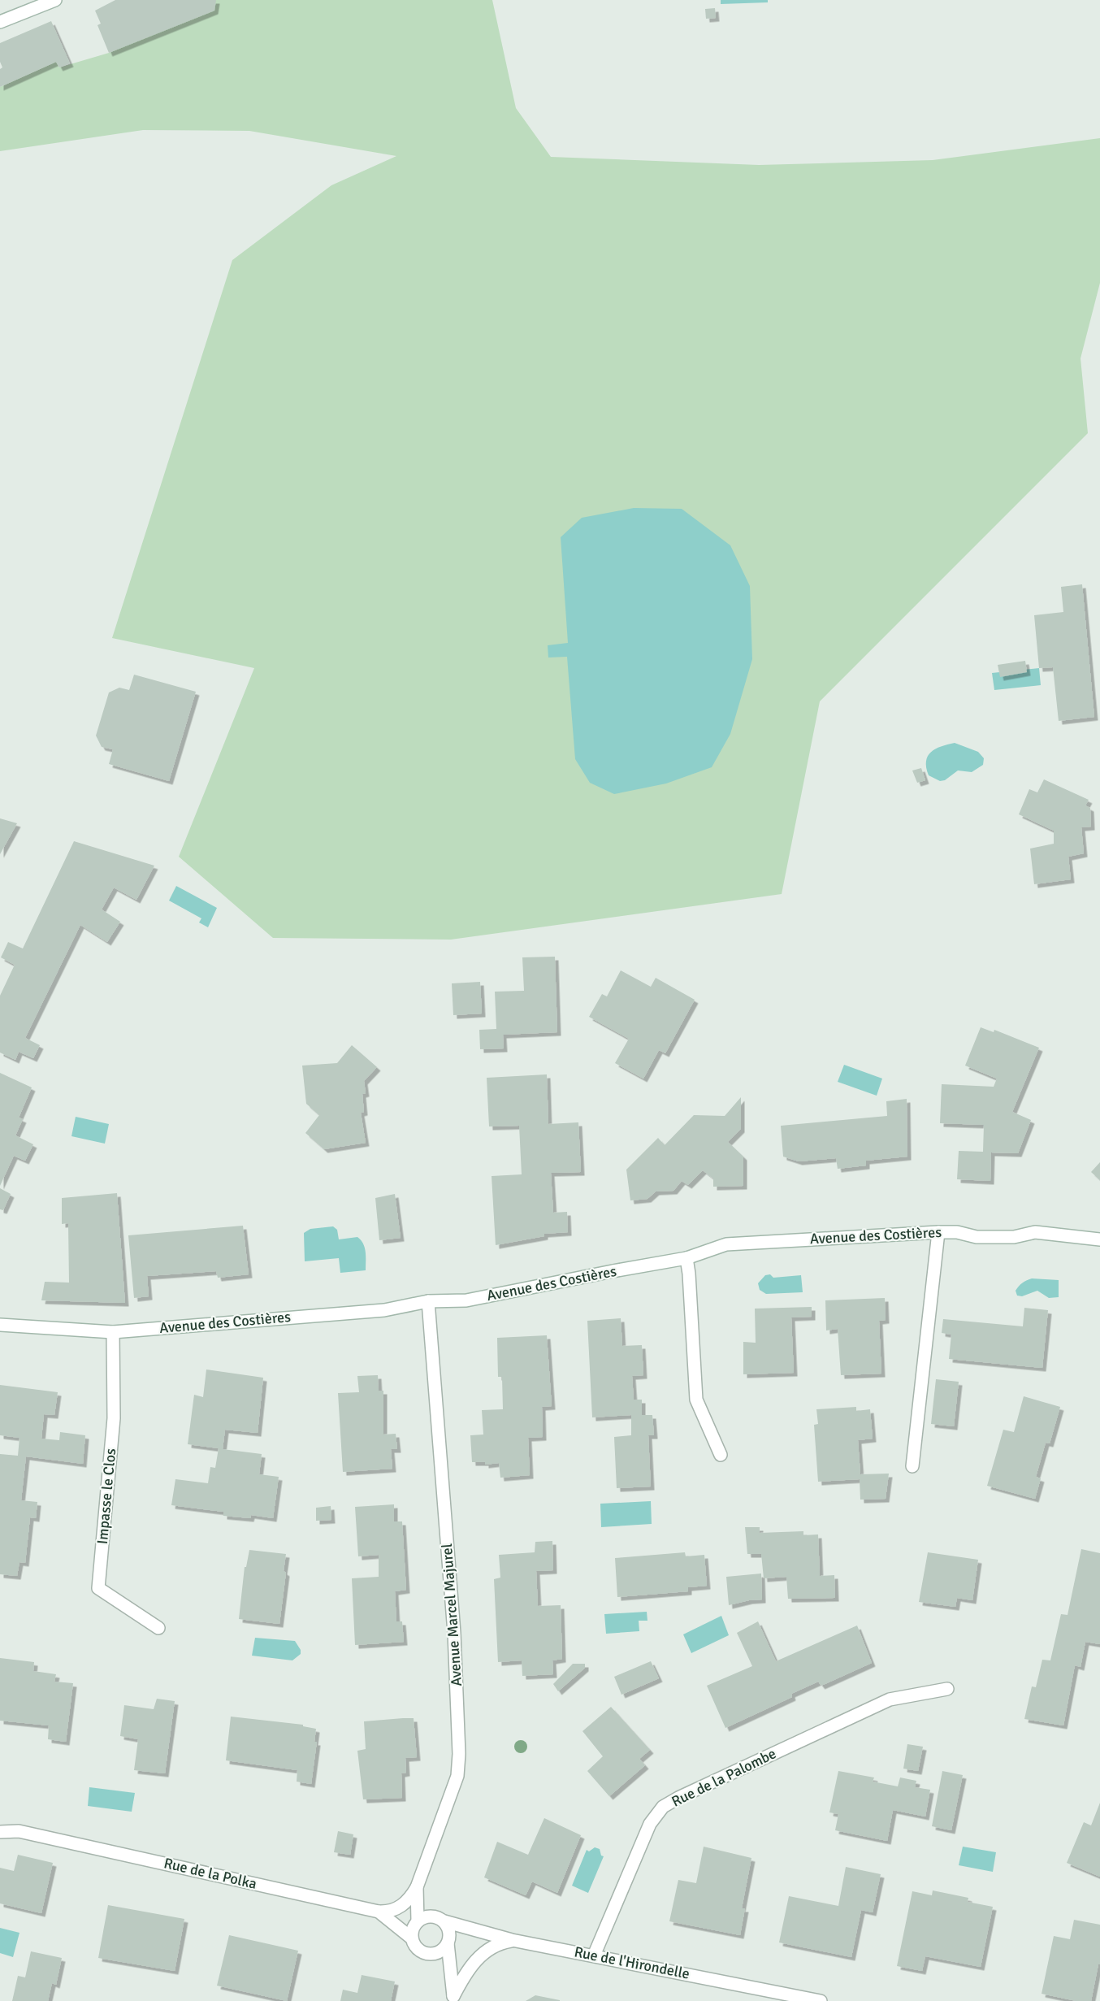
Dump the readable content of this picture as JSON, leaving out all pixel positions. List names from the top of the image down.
{
  "streets": {
    "street": [
      "Avenue des Costières",
      "Impasse le Clos",
      "Avenue Marcel Majurel",
      "Rue de la Palombe",
      "Rue de la Polka",
      "Rue de l'Hirondelle"
    ]
  },
  "crossings": [
    ["Avenue des Costières", "Impasse le Clos"],
    ["Avenue des Costières", "Avenue Marcel Majurel"],
    ["Avenue Marcel Majurel", "Rue de la Polka"],
    ["Avenue Marcel Majurel", "Rue de l'Hirondelle"],
    ["Rue de la Palombe", "Rue de l'Hirondelle"],
    ["Rue de la Polka", "Rue de l'Hirondelle"]
  ]
}
